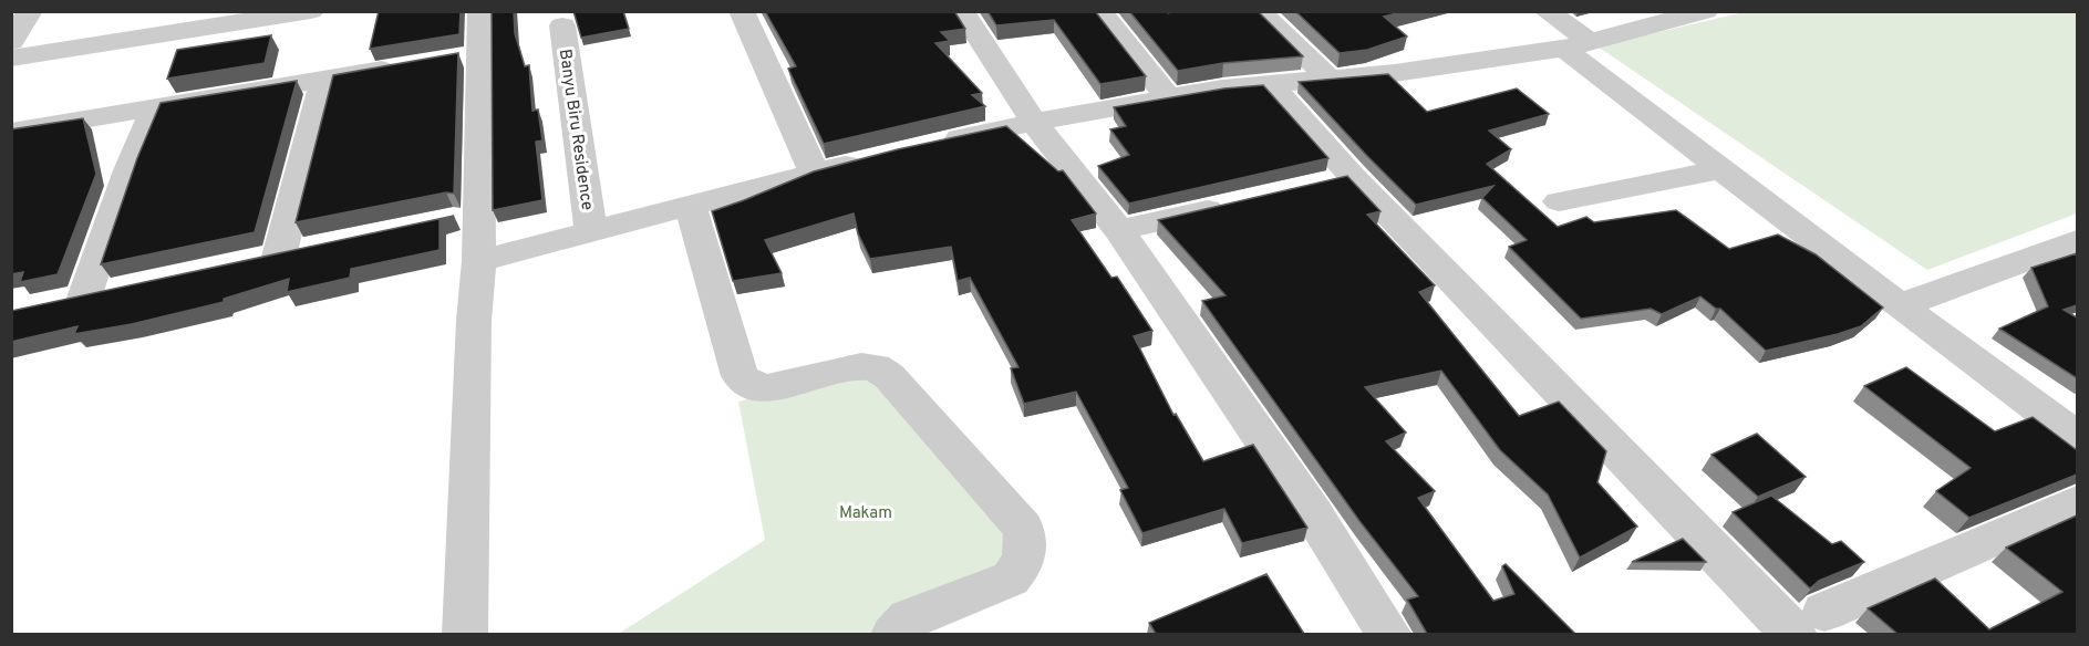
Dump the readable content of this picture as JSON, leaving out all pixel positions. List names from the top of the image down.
{
  "streets": {
    "street": ["Banyu Biru Residence"]
  },
  "parks": ["Makam"]
}
